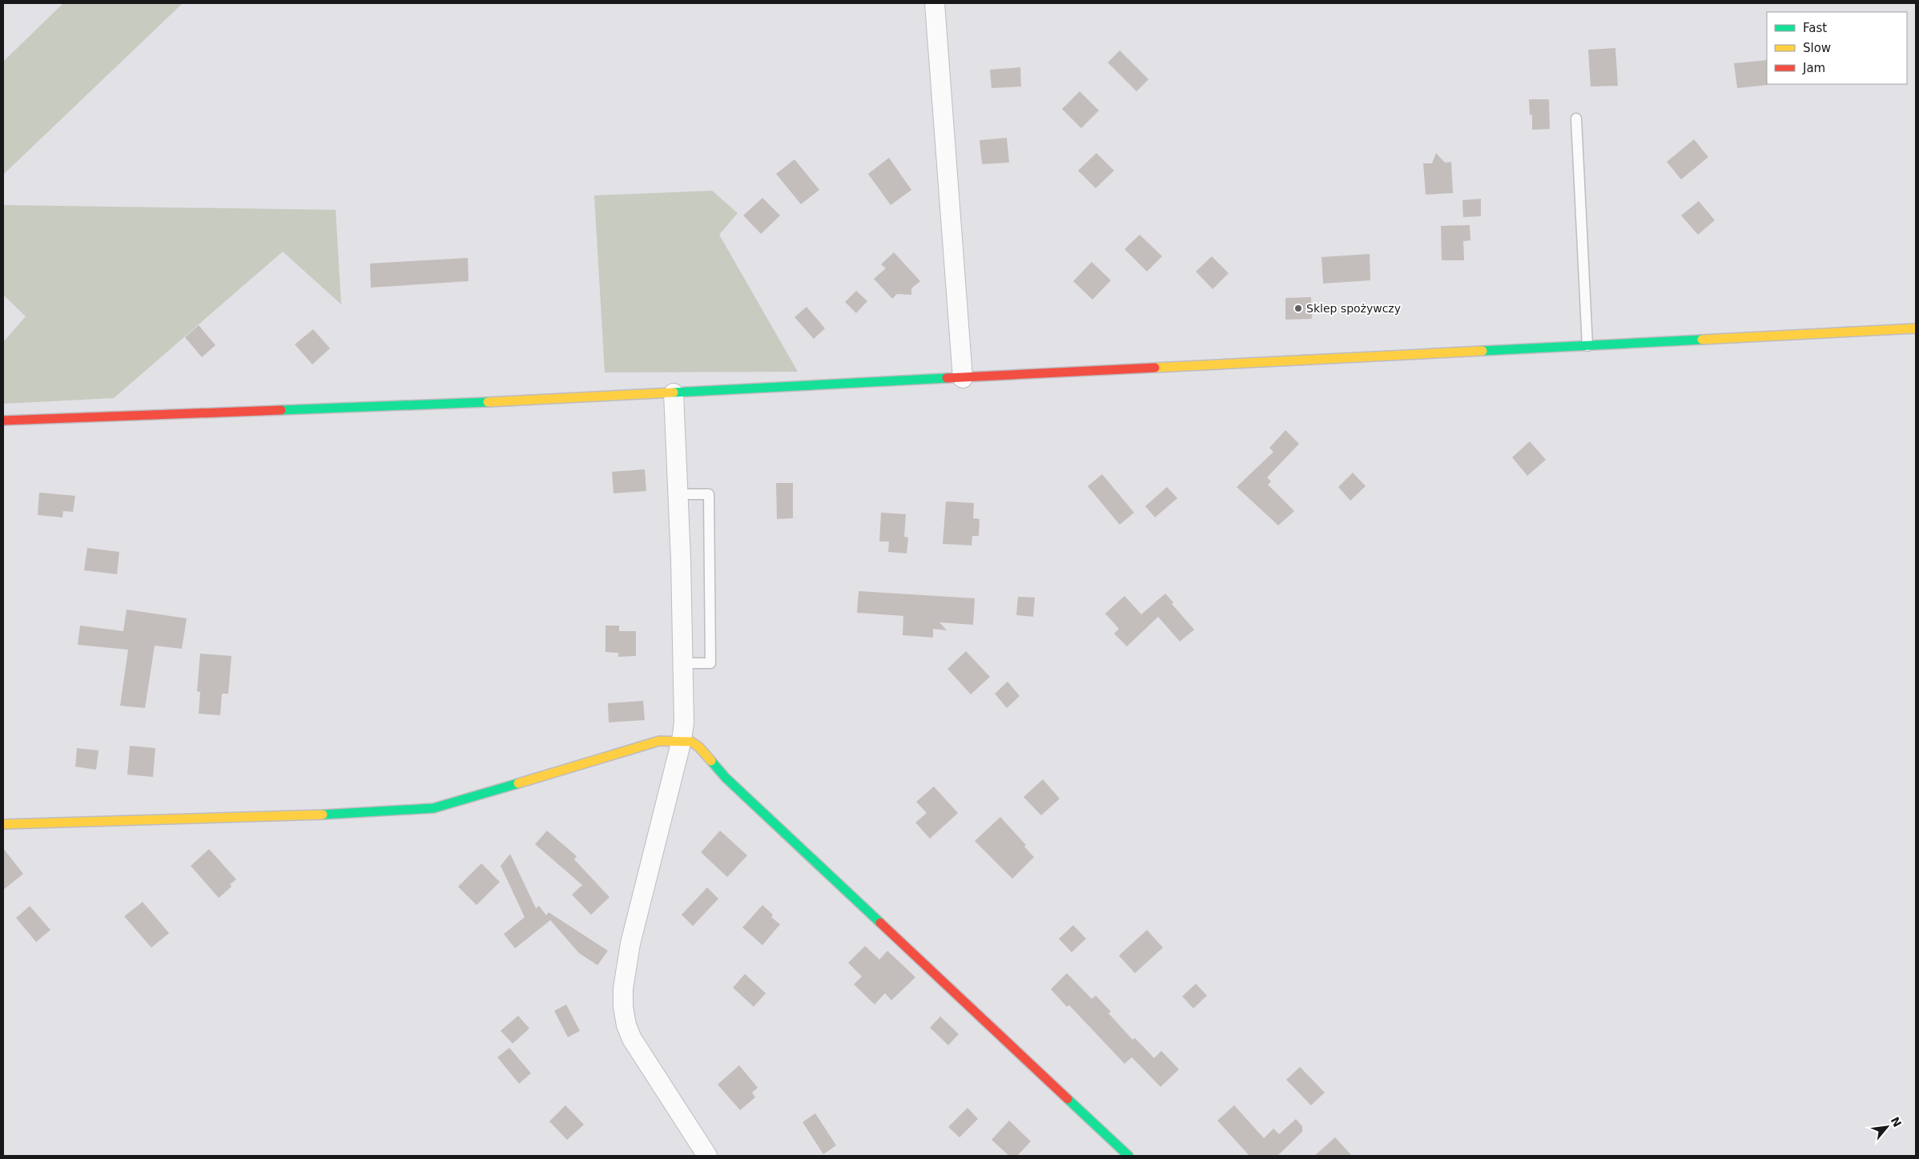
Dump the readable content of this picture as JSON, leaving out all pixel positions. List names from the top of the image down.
{
  "places": ["Sklep spożywczy"],
  "legend": ["Fast", "Slow", "Jam"],
  "north": "top right"
}
